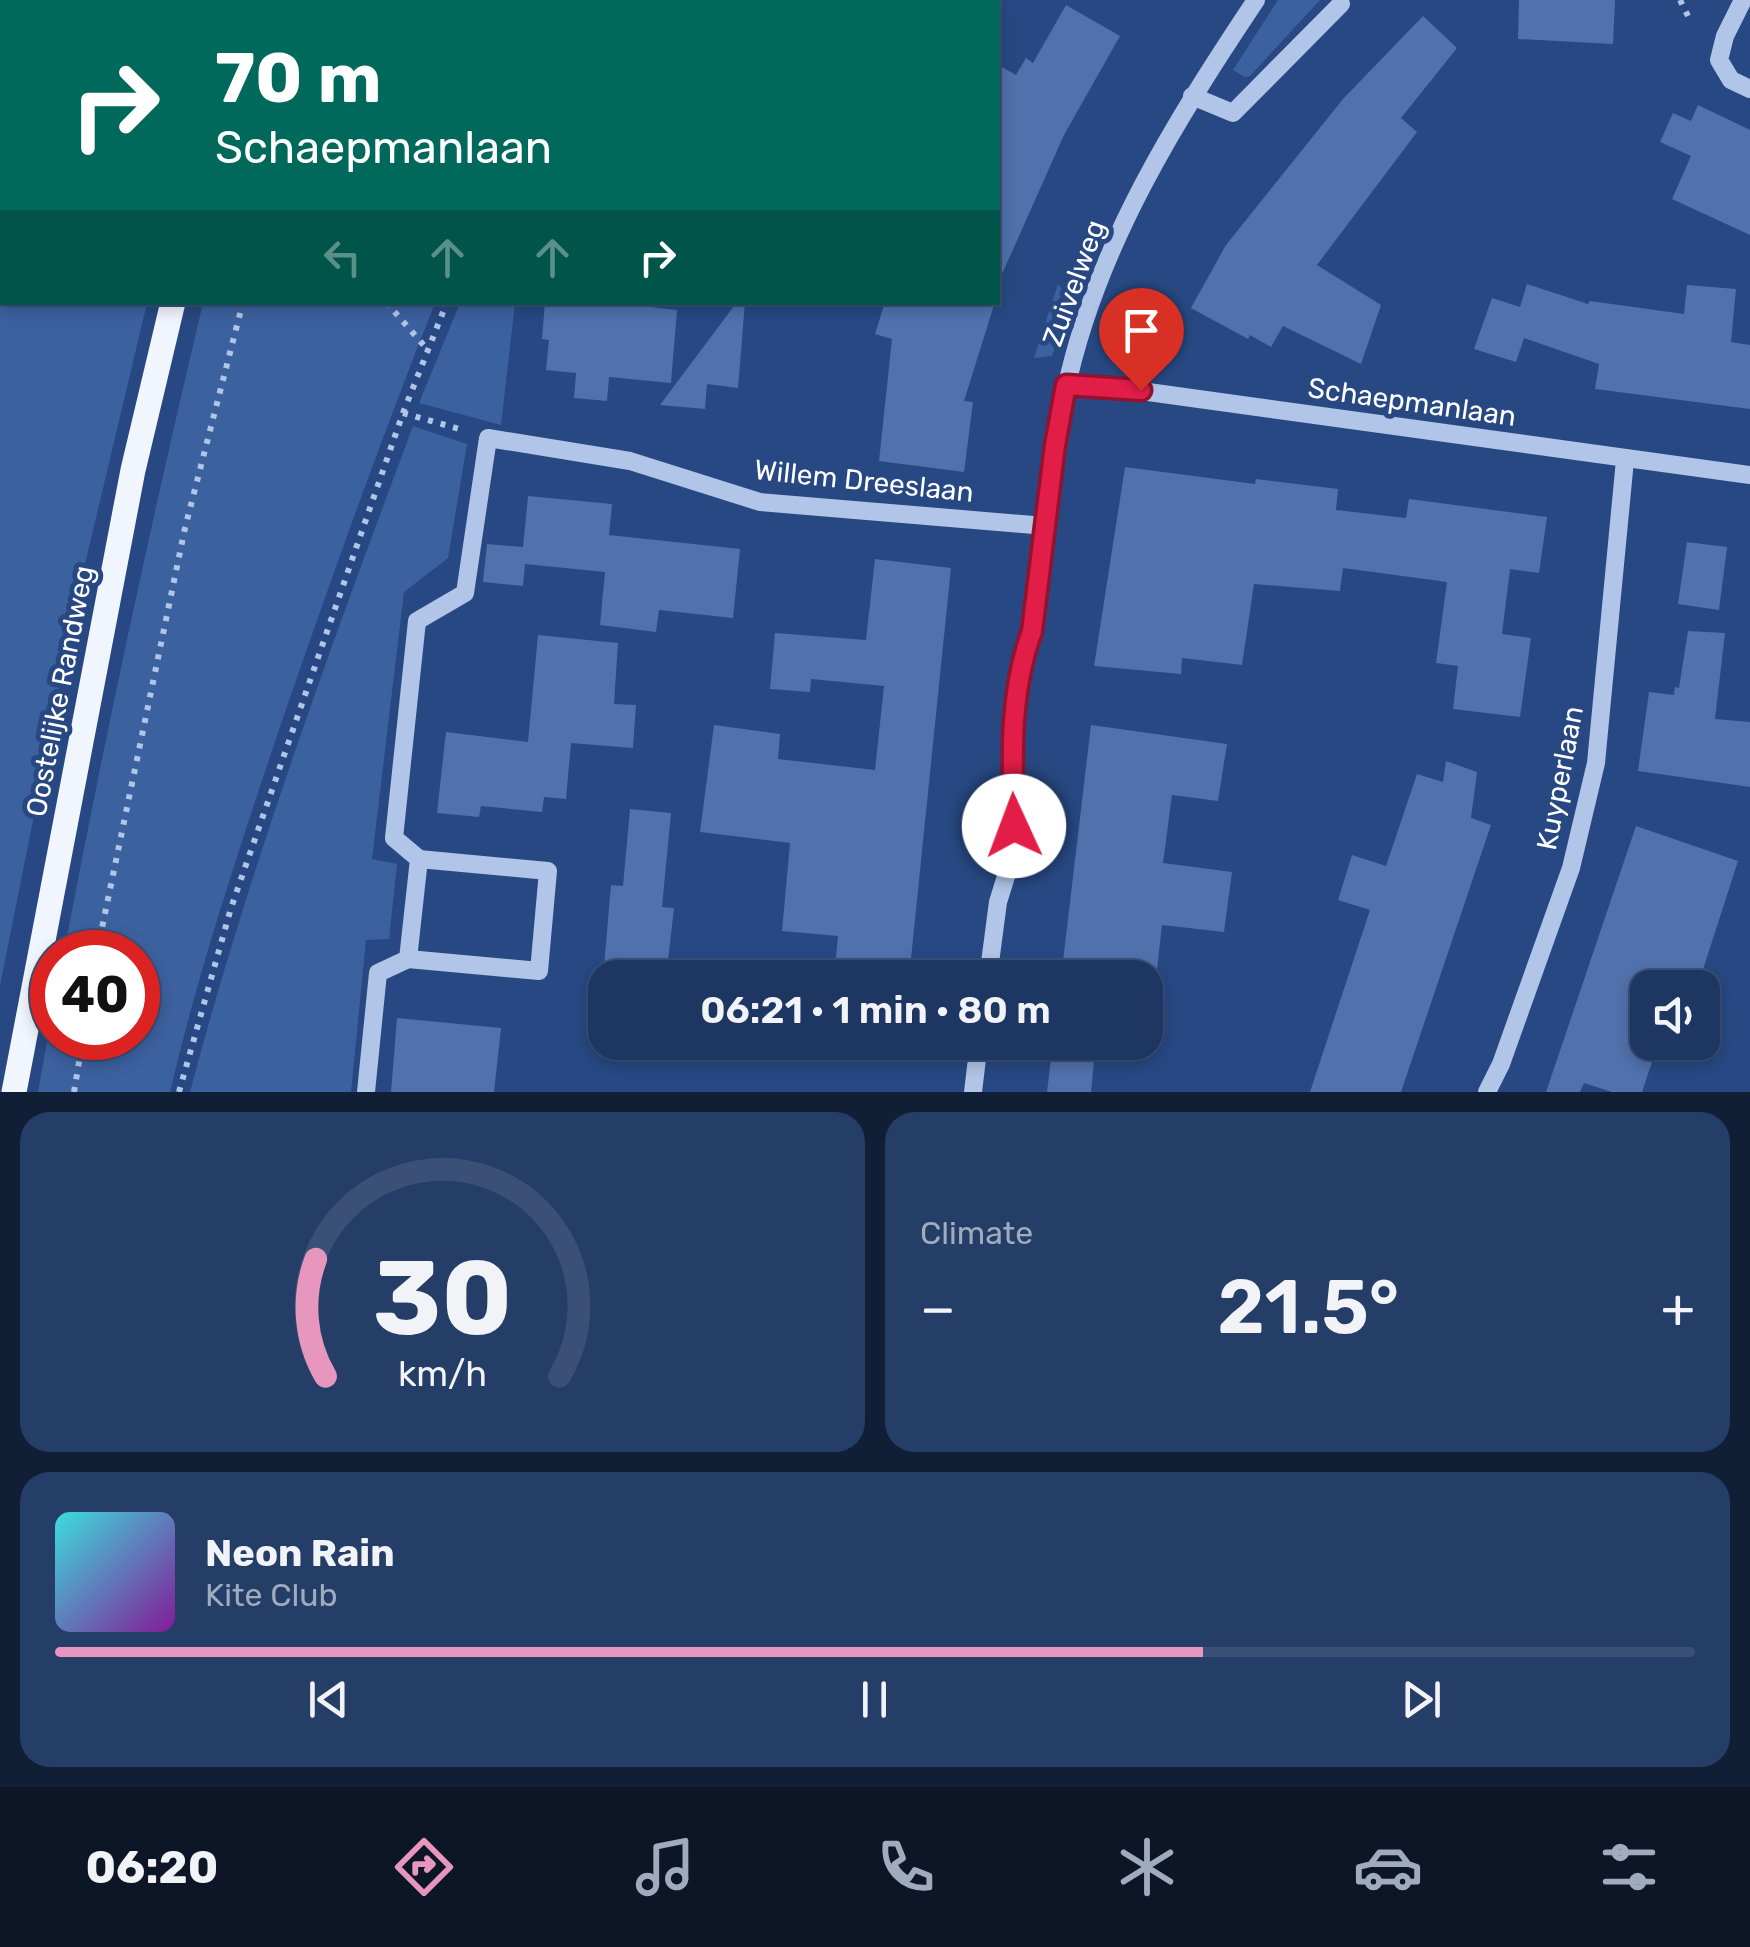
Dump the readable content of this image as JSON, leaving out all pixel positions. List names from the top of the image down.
{
  "streets": {
    "main road": ["Oostelijke Randweg"],
    "street": [
      "Zuivelweg",
      "Schaepmanlaan",
      "Willem Dreeslaan",
      "Kuyperlaan"
    ]
  },
  "crossings": [
    ["Zuivelweg", "Schaepmanlaan"],
    ["Zuivelweg", "Willem Dreeslaan"],
    ["Schaepmanlaan", "Kuyperlaan"]
  ],
  "page": {
    "turn": ["70 m", "Schaepmanlaan"],
    "limit": "40",
    "trip": "06:21 · 1 min · 80 m",
    "tile": "Climate",
    "heat": ["−", "21.5°", "+"],
    "song": ["Neon Rain", "Kite Club"],
    "tabs": "06:20",
    "gauge": ["30", "km/h"]
  }
}
